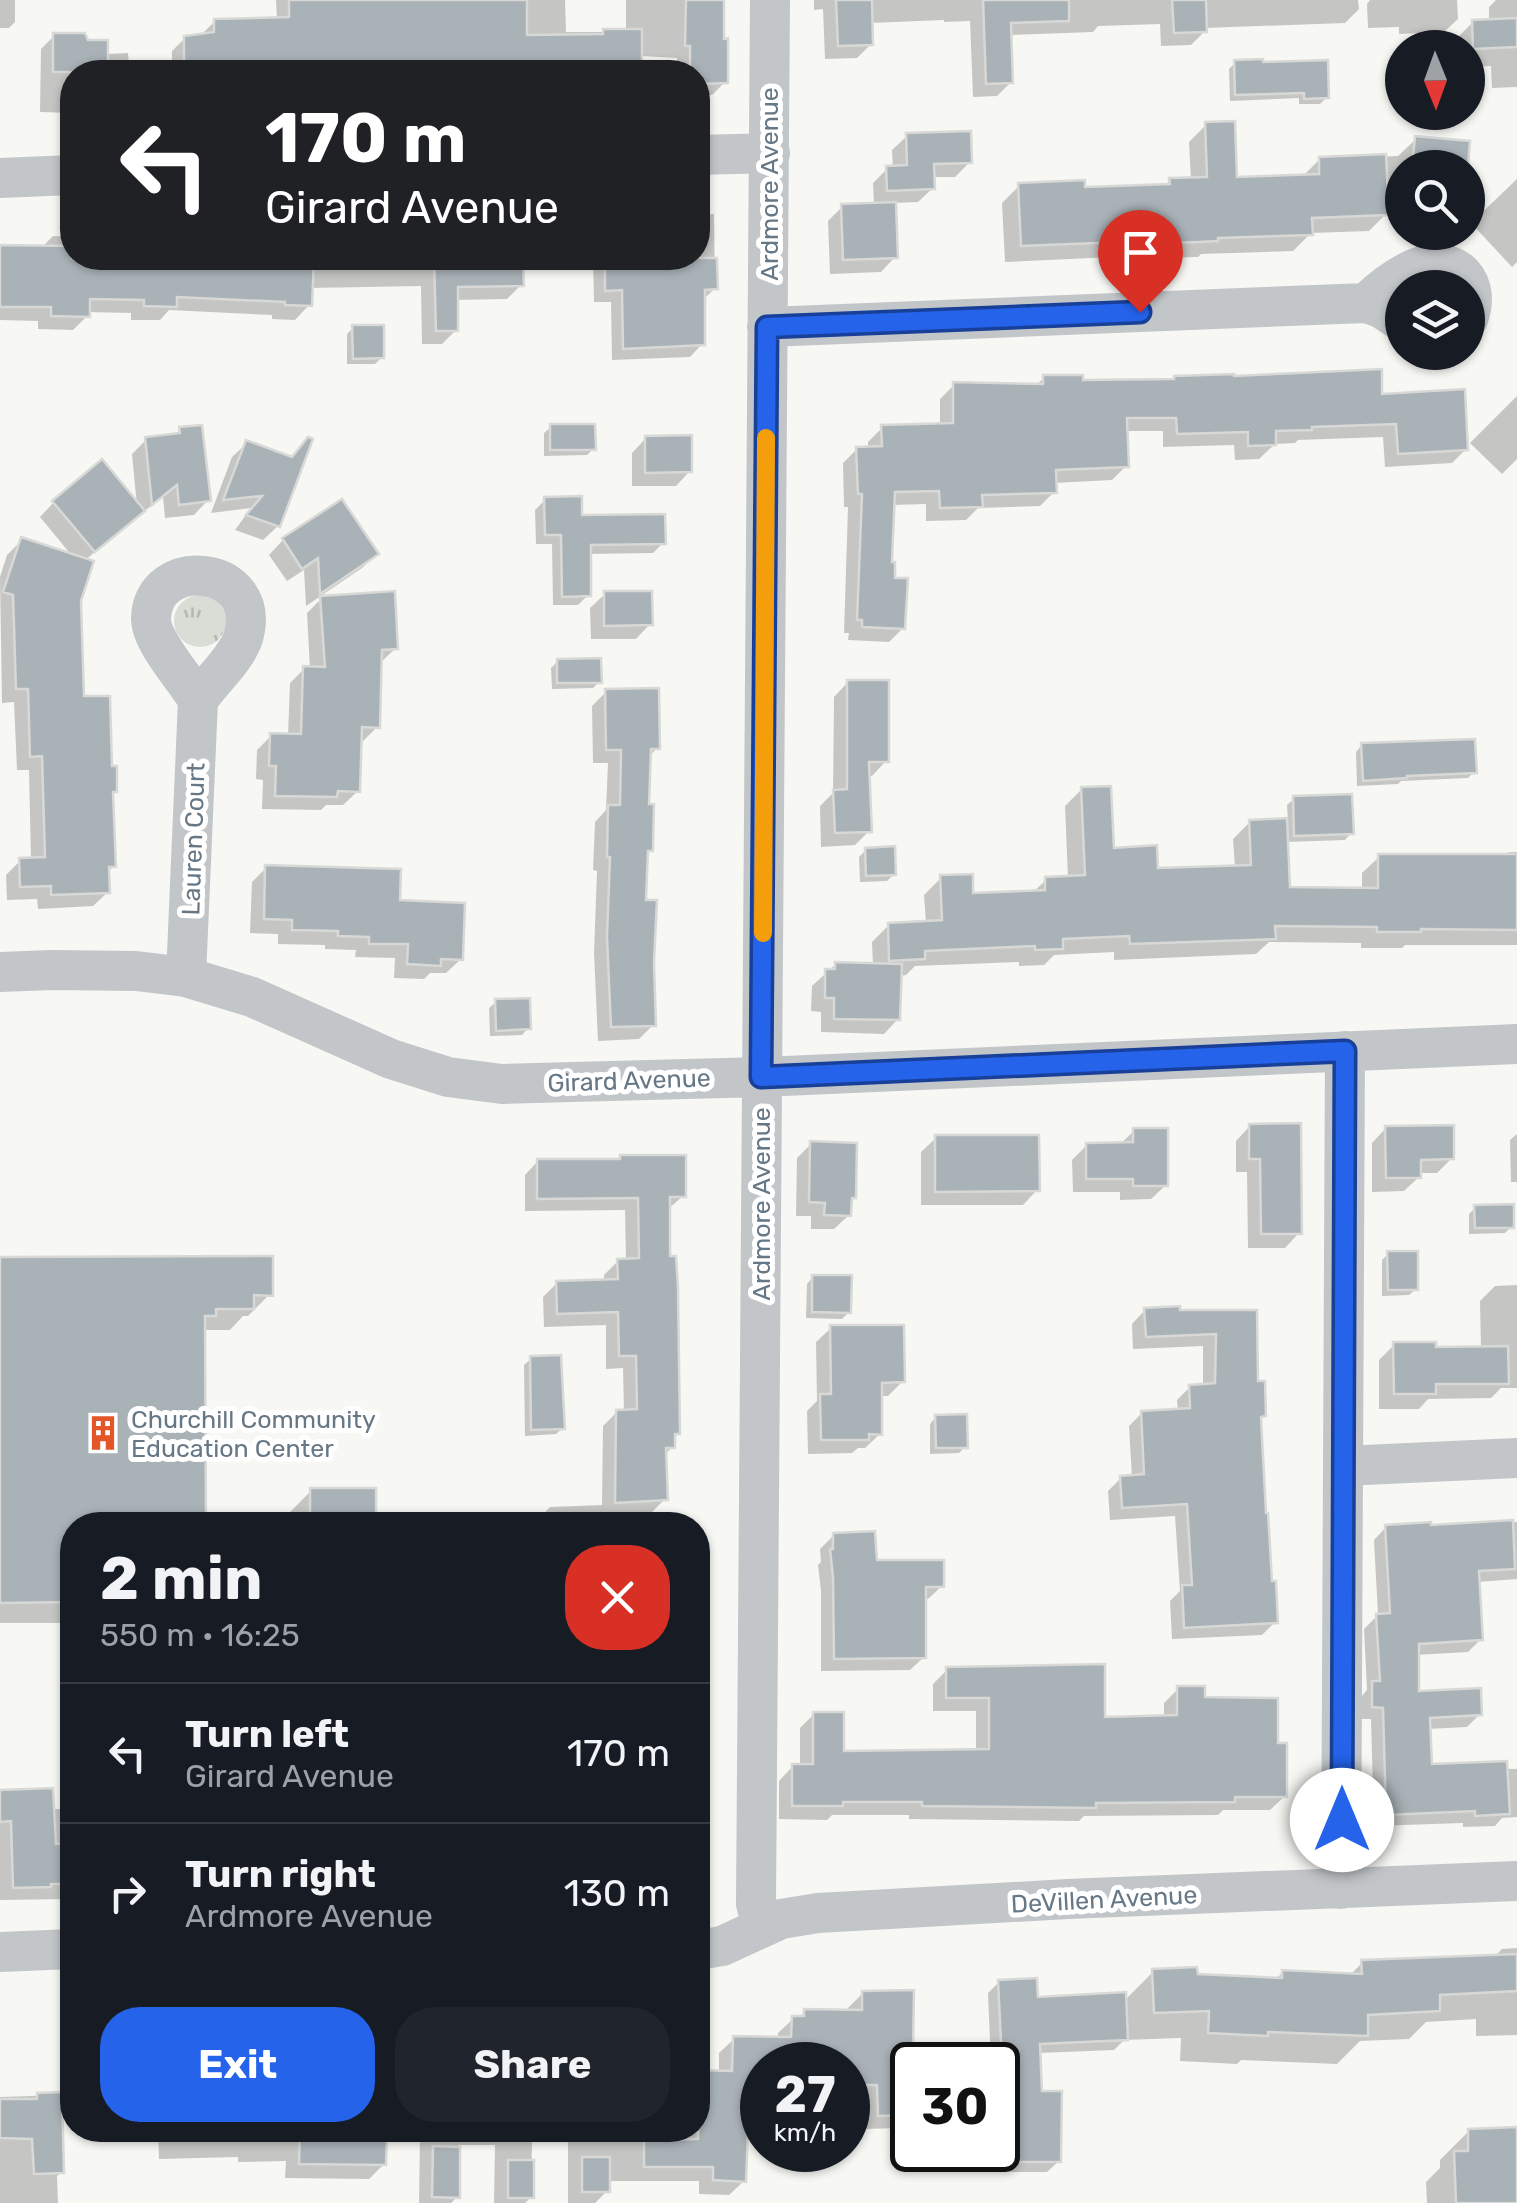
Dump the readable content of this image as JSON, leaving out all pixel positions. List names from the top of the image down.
{
  "streets": {
    "street": [
      "Ardmore Avenue",
      "Lauren Court",
      "Girard Avenue",
      "DeVillen Avenue"
    ]
  },
  "crossings": [
    ["Ardmore Avenue", "Girard Avenue"],
    ["Ardmore Avenue", "DeVillen Avenue"],
    ["Lauren Court", "Girard Avenue"]
  ],
  "places": {
    "building": ["Churchill Community Education Center"]
  },
  "north": "bottom",
  "page": {
    "turn": ["170 m", "Girard Avenue"],
    "heading": ["2 min", "550 m · 16:25"],
    "list": [
      {
        "name": "Turn left",
        "note": "Girard Avenue",
        "value": "170 m"
      },
      {
        "name": "Turn right",
        "note": "Ardmore Avenue",
        "value": "130 m"
      }
    ],
    "buttons": ["Exit", "Share"],
    "speed": "27 km/h",
    "limit": "30"
  }
}
